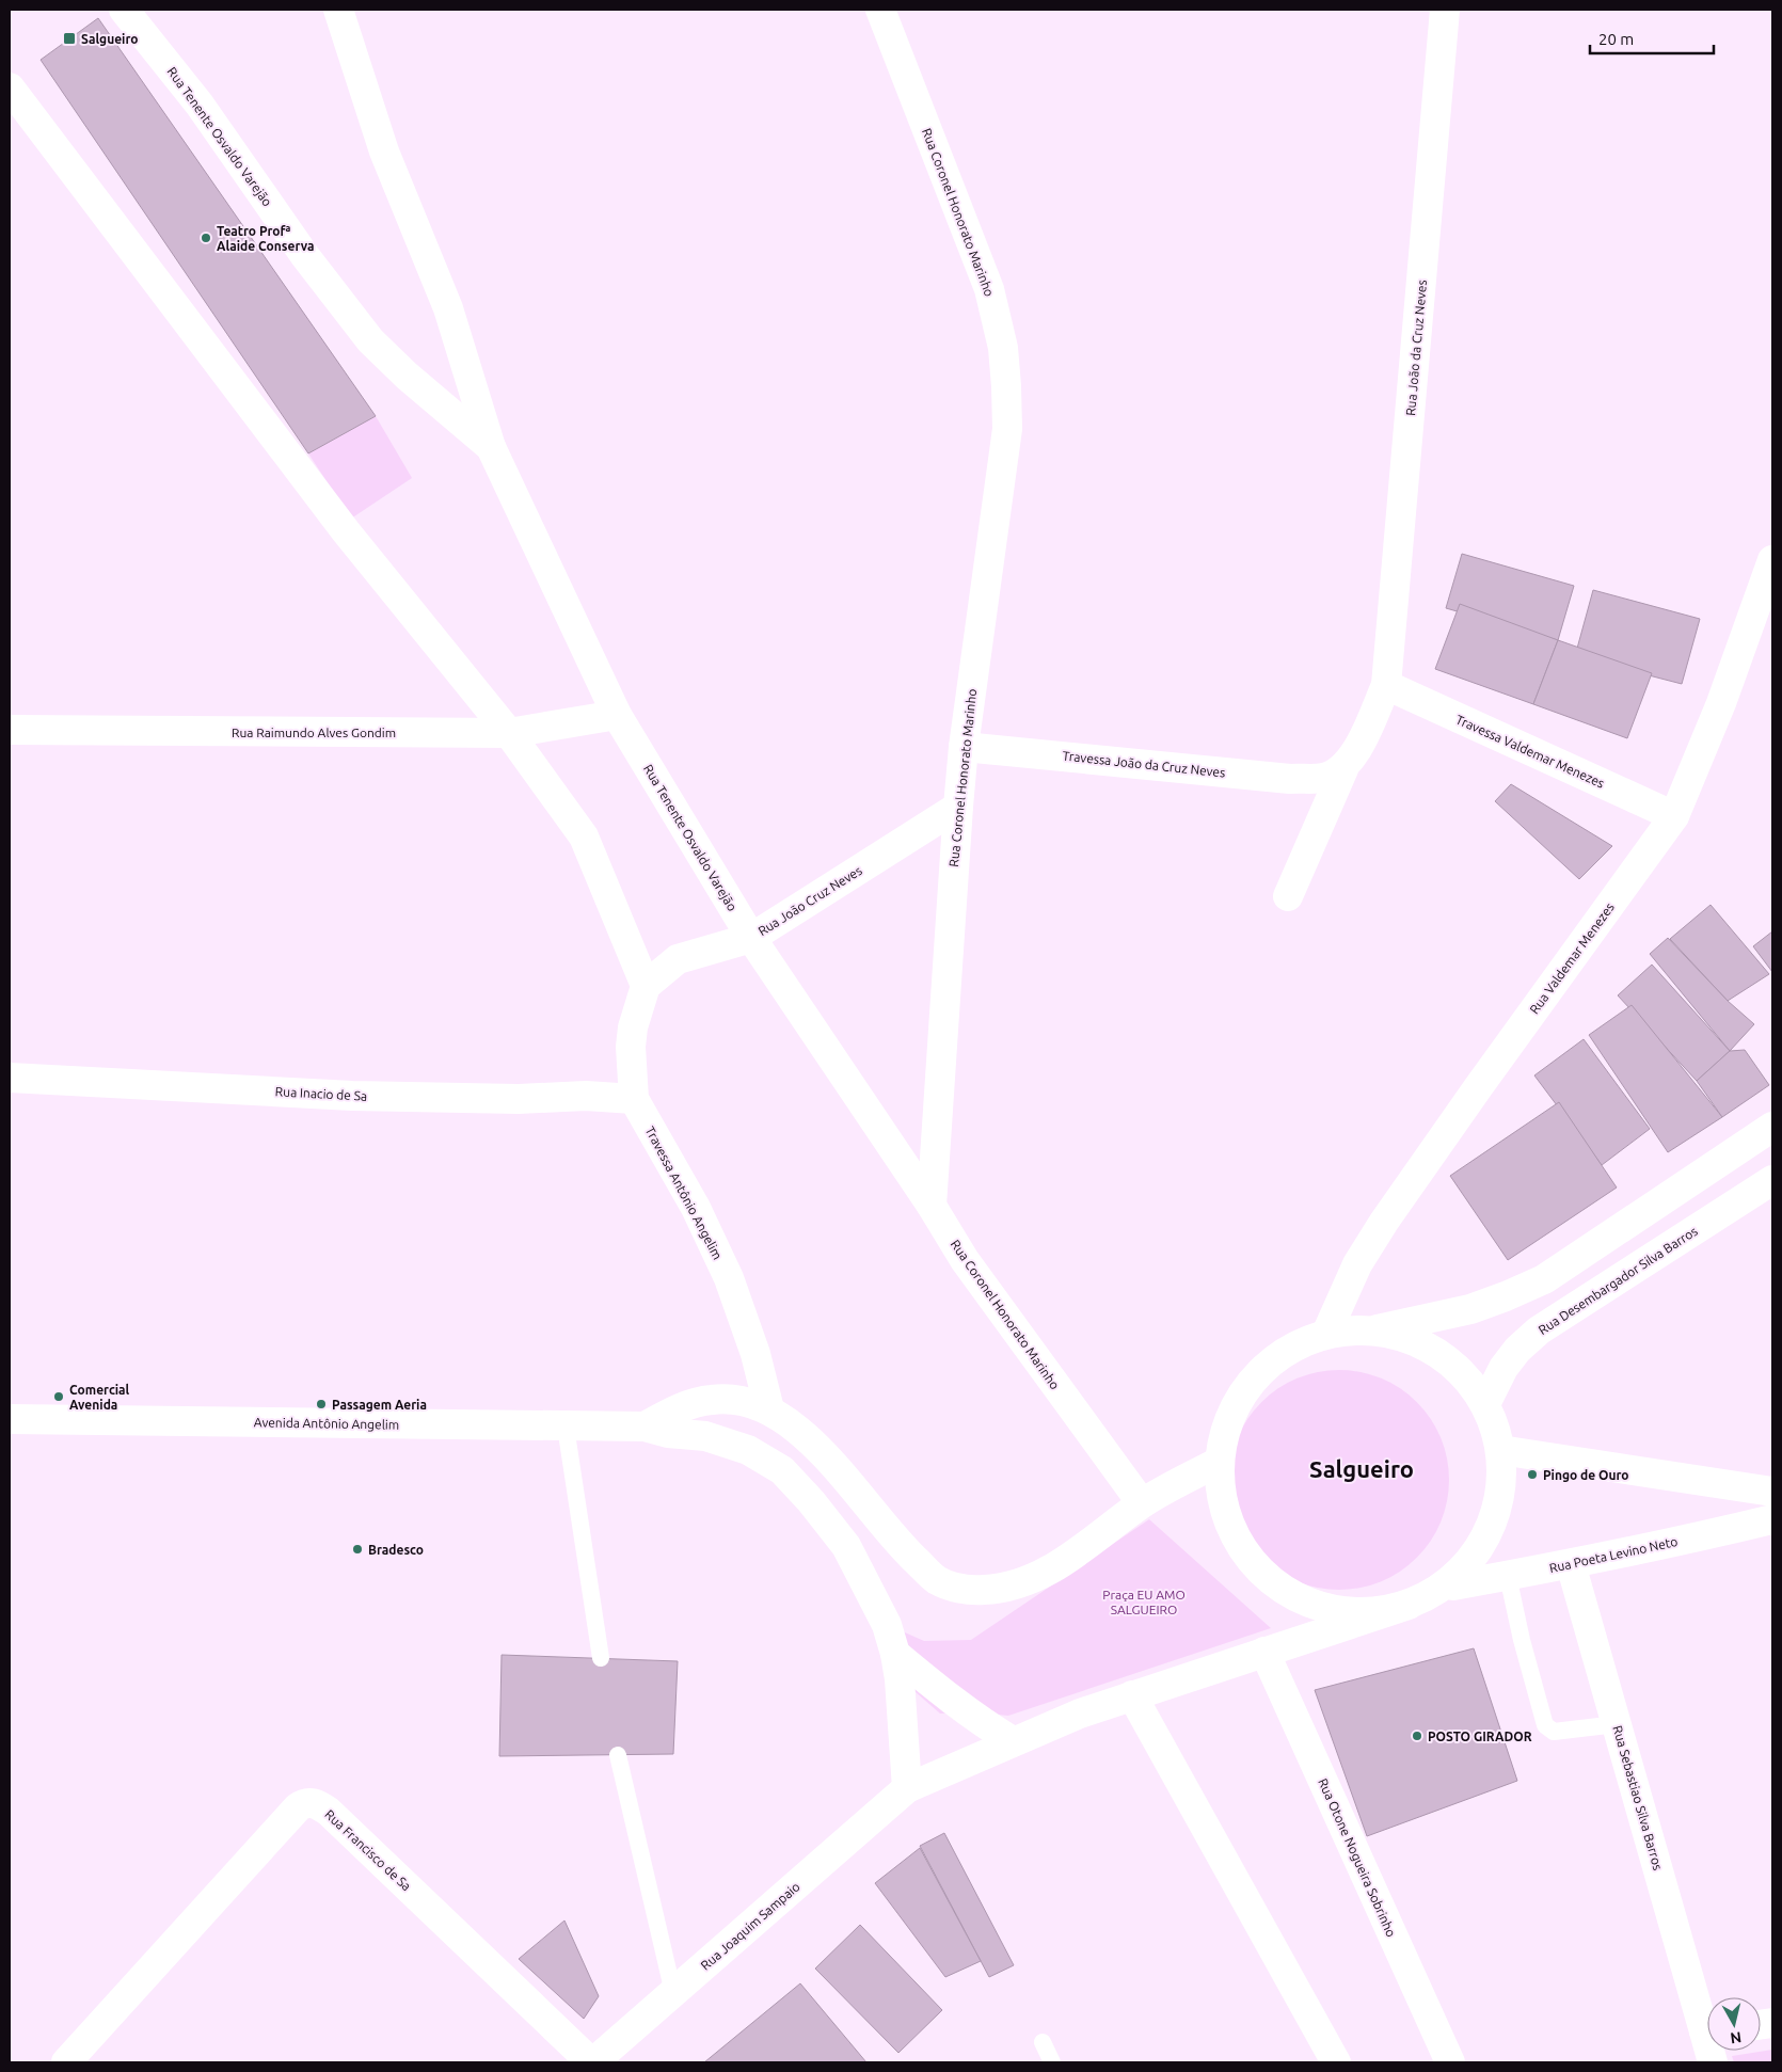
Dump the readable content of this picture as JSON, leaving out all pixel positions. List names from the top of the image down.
{
  "streets": {
    "street": [
      "Rua Tenente Osvaldo Varejão",
      "Rua Coronel Honorato Marinho",
      "Rua João da Cruz Neves",
      "Rua Raimundo Alves Gondim",
      "Travessa Valdemar Menezes",
      "Travessa João da Cruz Neves",
      "Rua João Cruz Neves",
      "Rua Valdemar Menezes",
      "Rua Inacio de Sa",
      "Travessa Antônio Angelim",
      "Rua Desembargador Silva Barros",
      "Avenida Antônio Angelim",
      "Rua Poeta Levino Neto",
      "Rua Sebastiao Silva Barros",
      "Rua Francisco de Sa",
      "Rua Otone Nogueira Sobrinho",
      "Rua Joaquim Sampaio"
    ]
  },
  "crossings": [
    ["Rua Tenente Osvaldo Varejão", "Rua Coronel Honorato Marinho"],
    ["Rua Tenente Osvaldo Varejão", "Rua Raimundo Alves Gondim"],
    ["Rua Tenente Osvaldo Varejão", "Rua João Cruz Neves"],
    ["Rua Coronel Honorato Marinho", "Travessa João da Cruz Neves"],
    ["Rua Coronel Honorato Marinho", "Rua João Cruz Neves"],
    ["Rua João da Cruz Neves", "Travessa Valdemar Menezes"],
    ["Rua João da Cruz Neves", "Travessa João da Cruz Neves"],
    ["Travessa Valdemar Menezes", "Rua Valdemar Menezes"],
    ["Rua Inacio de Sa", "Travessa Antônio Angelim"],
    ["Rua Poeta Levino Neto", "Rua Sebastiao Silva Barros"],
    ["Rua Poeta Levino Neto", "Rua Joaquim Sampaio"],
    ["Rua Francisco de Sa", "Rua Joaquim Sampaio"],
    ["Rua Otone Nogueira Sobrinho", "Rua Joaquim Sampaio"]
  ],
  "districts": ["Salgueiro"],
  "parks": ["Praça EU AMO SALGUEIRO"],
  "places": {
    "transit": ["Salgueiro"],
    "other": [
      "Teatro Profª Alaide Conserva",
      "Comercial Avenida",
      "Passagem Aeria",
      "Pingo de Ouro",
      "Bradesco",
      "POSTO GIRADOR"
    ]
  },
  "scale_bar": "20 m",
  "north": "bottom"
}
